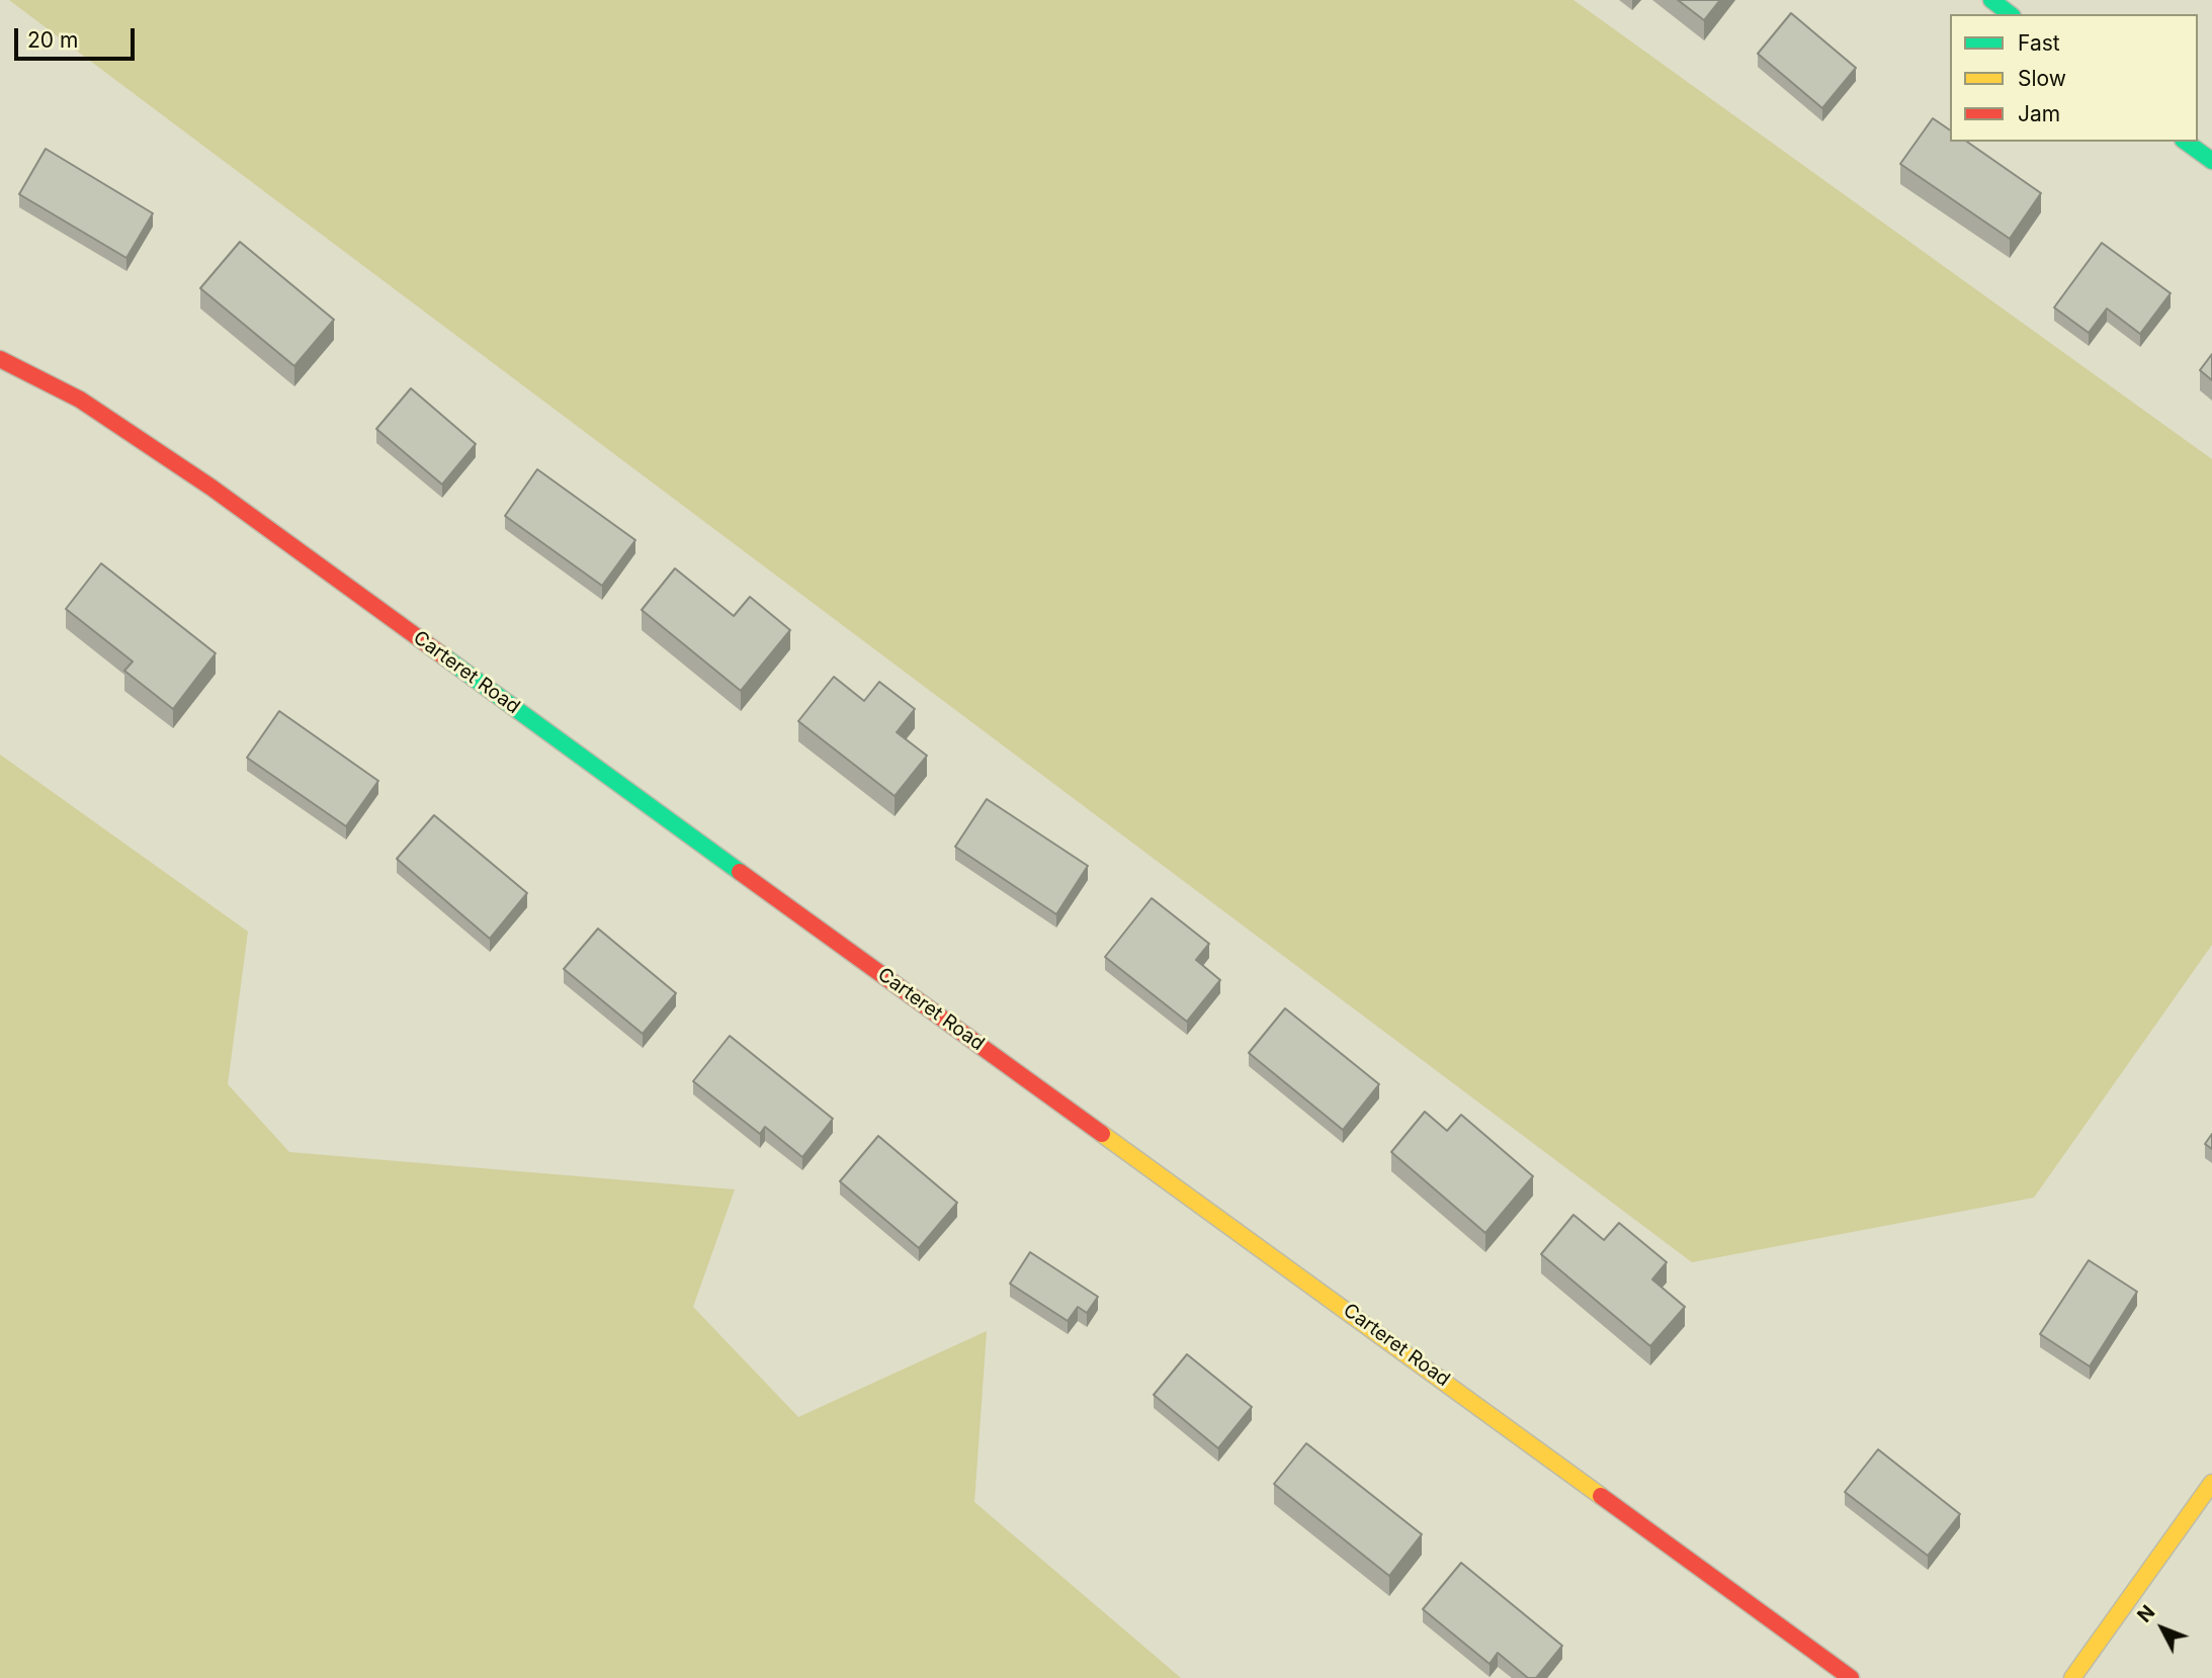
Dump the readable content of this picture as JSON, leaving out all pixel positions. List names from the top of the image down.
{
  "streets": {
    "street": ["Carteret Road"]
  },
  "legend": ["Fast", "Slow", "Jam"],
  "scale_bar": "20 m",
  "north": "top left"
}
